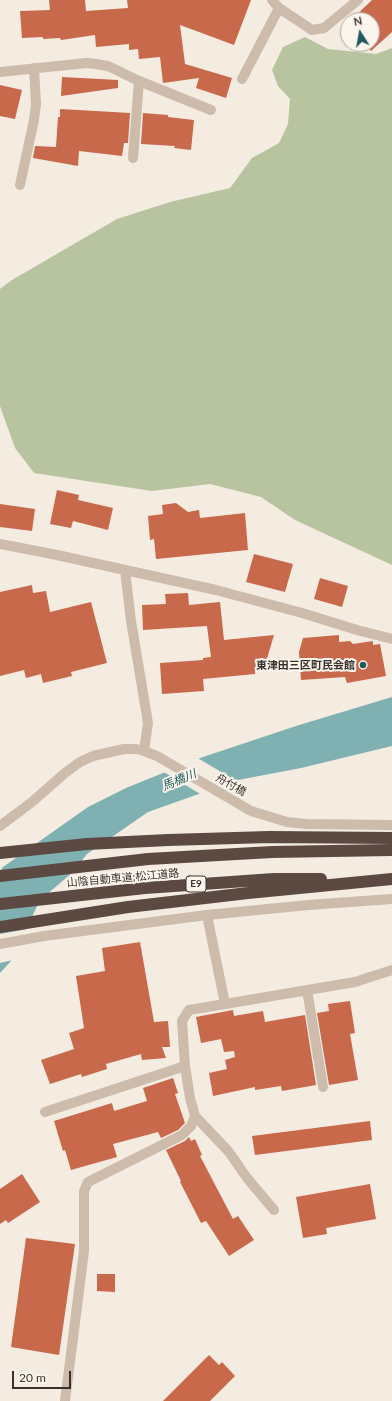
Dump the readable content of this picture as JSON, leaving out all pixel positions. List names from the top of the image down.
{
  "streets": {
    "highway": ["山陰自動車道;松江道路", "E9"],
    "street": ["舟付橋"]
  },
  "water": ["馬橋川"],
  "places": ["東津田三区町民会館"],
  "scale_bar": "20 m",
  "north": "top"
}
